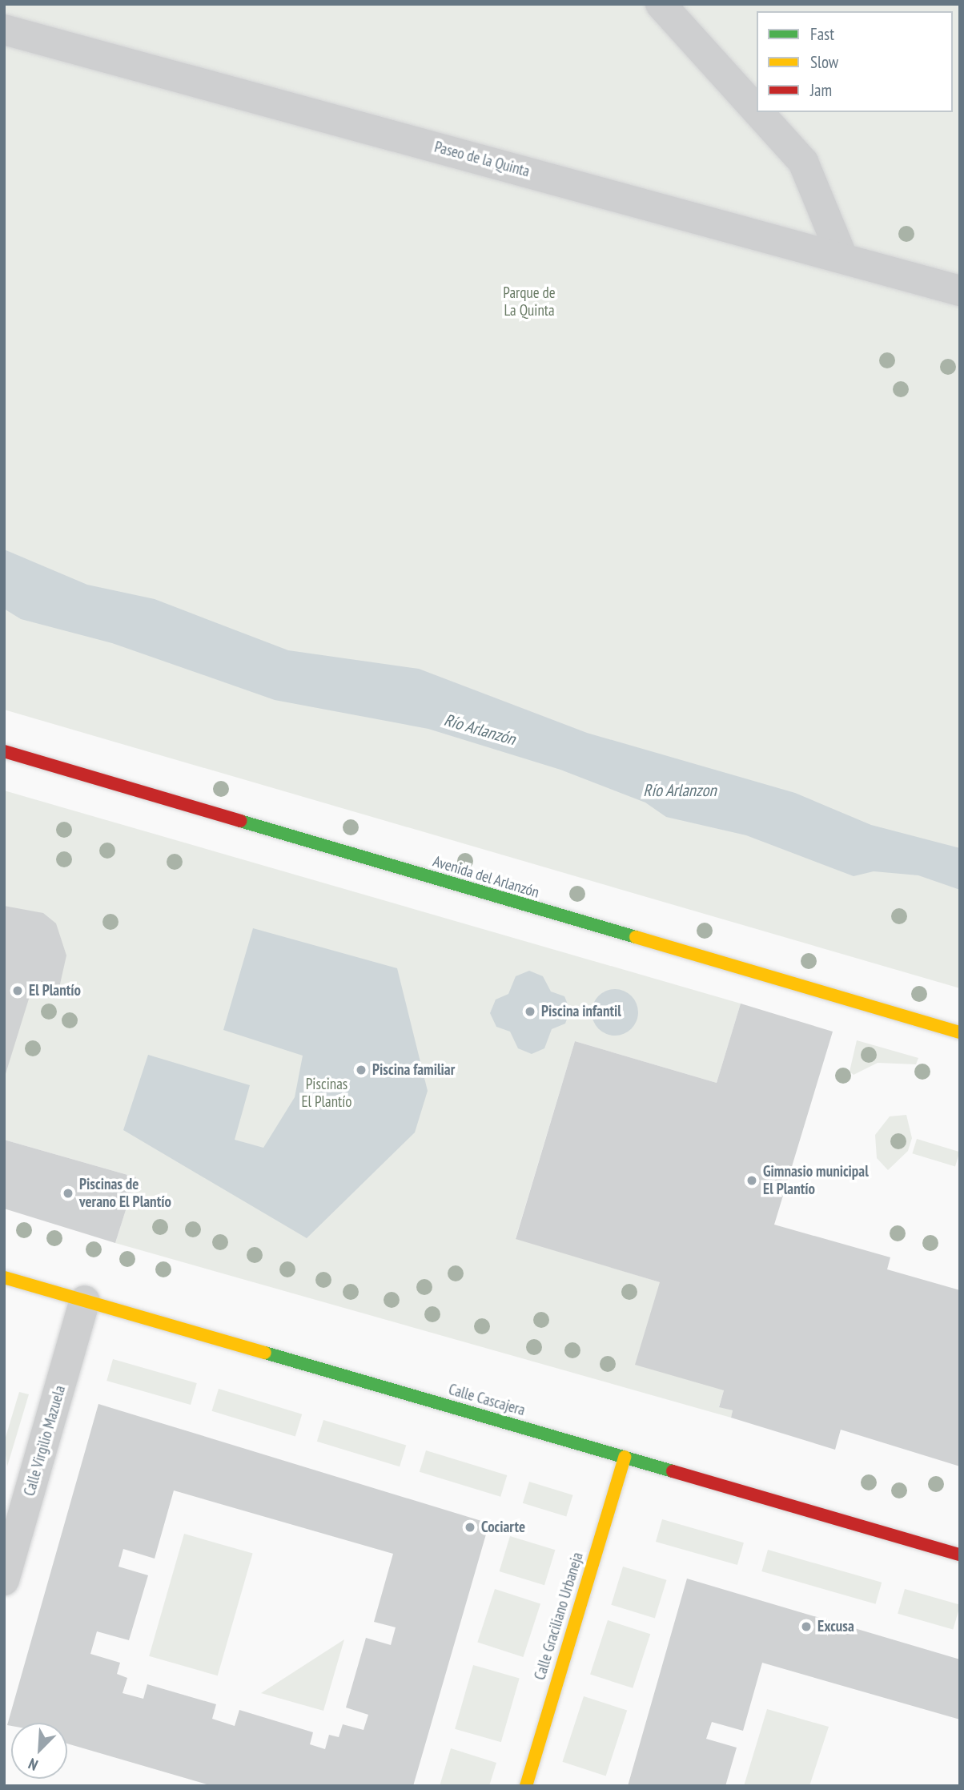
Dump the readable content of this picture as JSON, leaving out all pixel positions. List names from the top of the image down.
{
  "streets": {
    "street": [
      "Paseo de la Quinta",
      "Avenida del Arlanzón",
      "Calle Cascajera",
      "Calle Virgilio Mazuela",
      "Calle Graciliano Urbaneja"
    ]
  },
  "crossings": [
    ["Calle Cascajera", "Calle Virgilio Mazuela"],
    ["Calle Cascajera", "Calle Graciliano Urbaneja"]
  ],
  "water": ["Río Arlanzón", "Río Arlanzon"],
  "parks": ["Parque de La Quinta", "Piscinas El Plantío"],
  "places": [
    "El Plantío",
    "Piscina infantil",
    "Piscina familiar",
    "Gimnasio municipal El Plantío",
    "Piscinas de verano El Plantío",
    "Cociarte",
    "Excusa"
  ],
  "legend": ["Fast", "Slow", "Jam"],
  "north": "bottom left"
}
